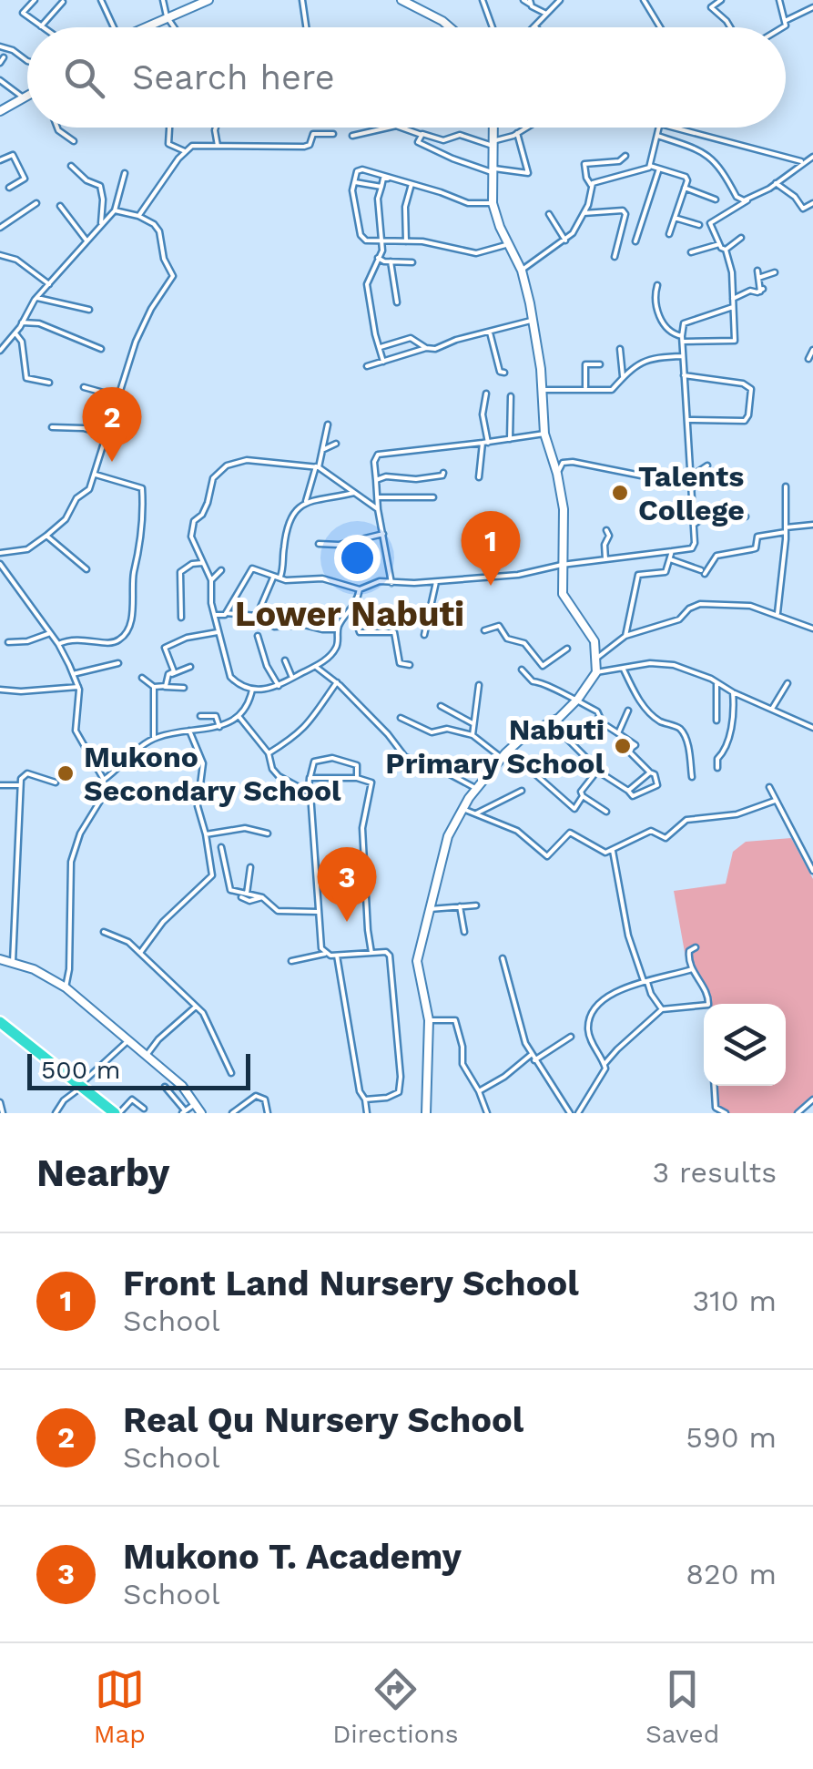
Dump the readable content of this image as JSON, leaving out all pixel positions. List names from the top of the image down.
{
  "districts": ["Lower Nabuti"],
  "places": ["Talents College", "Nabuti Primary School", "Mukono Secondary School"],
  "scale_bar": "500 m",
  "page": {
    "search": "Search here",
    "pins": ["2", "1", "3"],
    "scale": "500 m",
    "heading": ["Nearby", "3 results"],
    "list": [
      {
        "mark": "1",
        "name": "Front Land Nursery School",
        "note": "School",
        "value": "310 m"
      },
      {
        "mark": "2",
        "name": "Real Qu Nursery School",
        "note": "School",
        "value": "590 m"
      },
      {
        "mark": "3",
        "name": "Mukono T. Academy",
        "note": "School",
        "value": "820 m"
      }
    ],
    "nav": ["Map", "Directions", "Saved"]
  }
}
